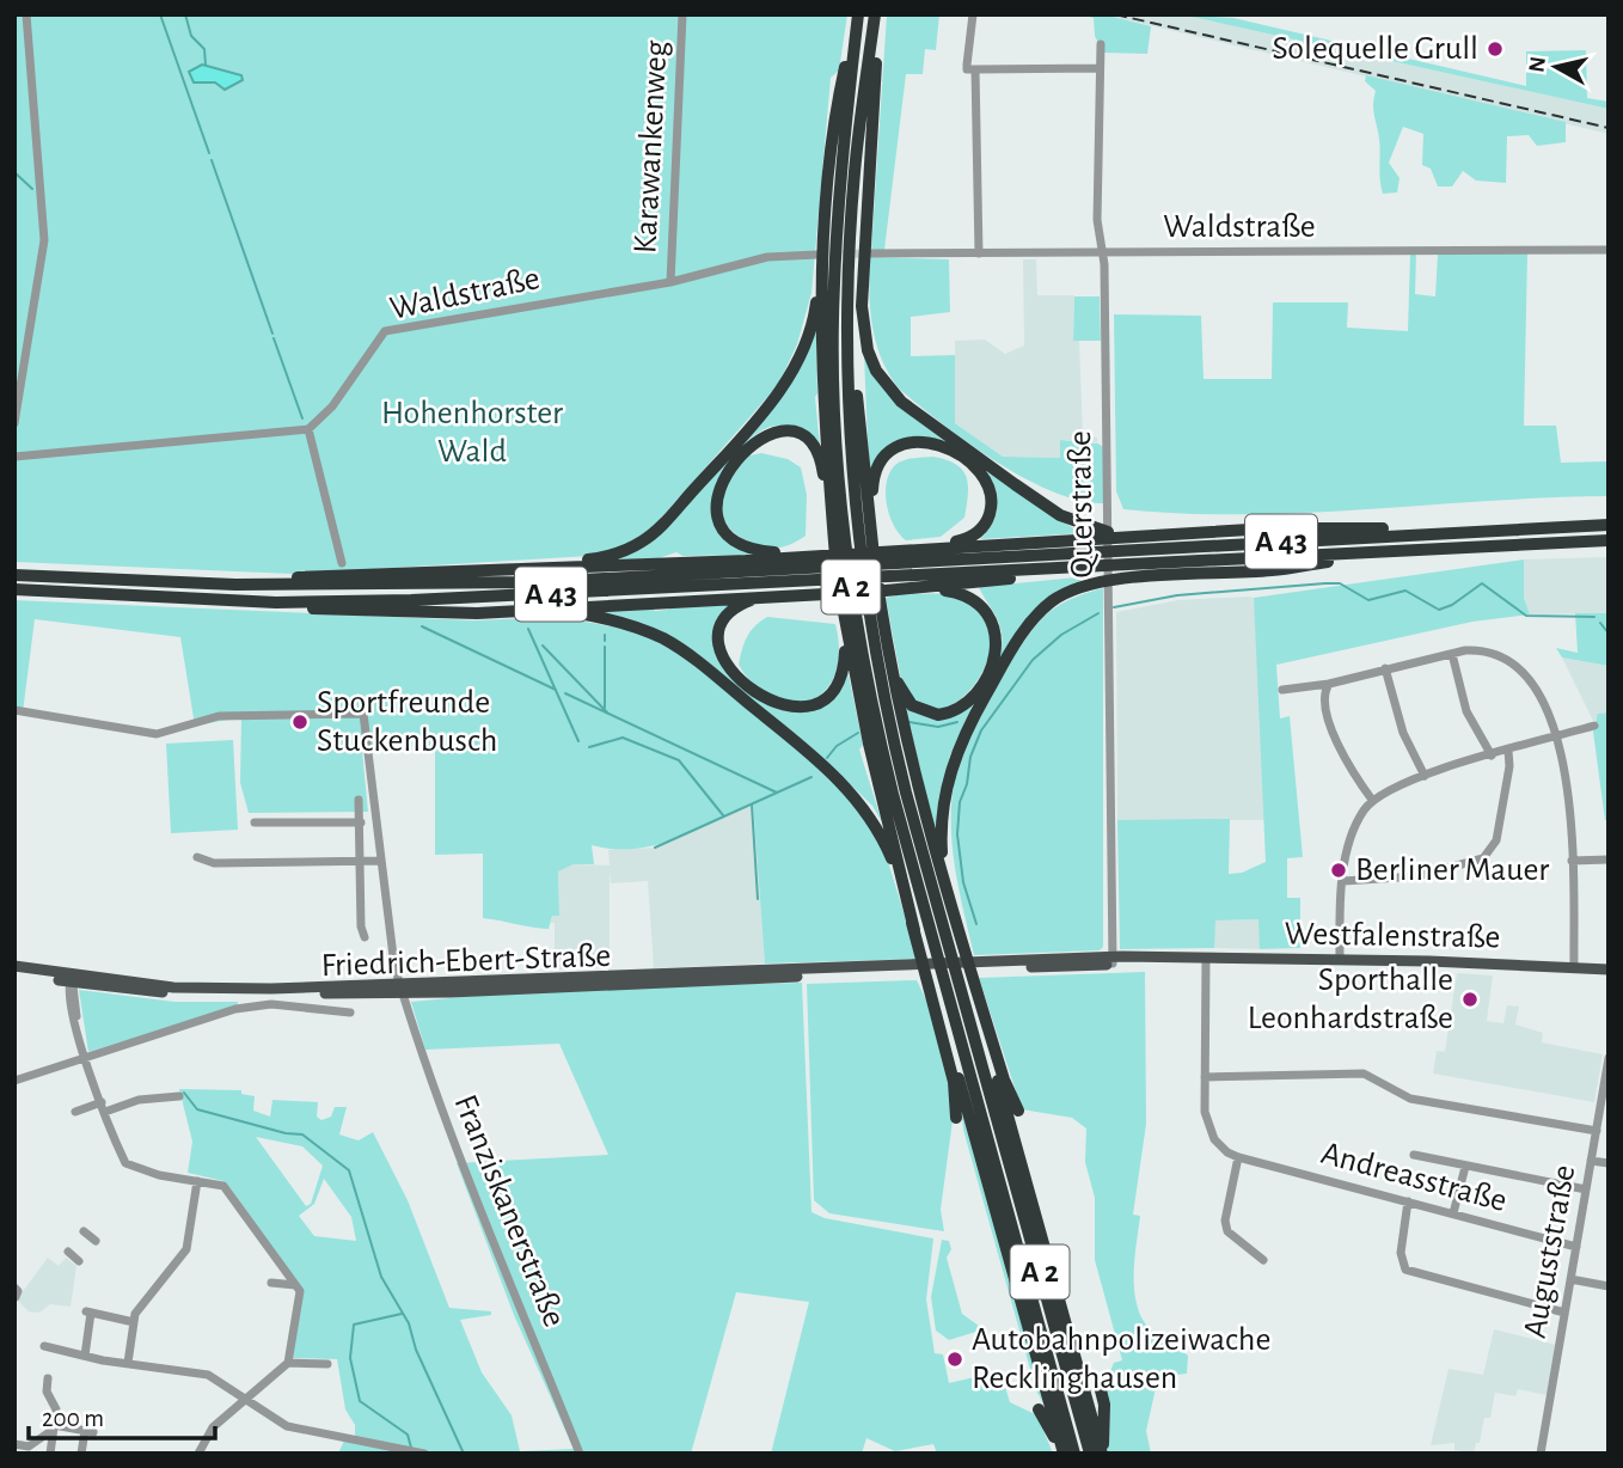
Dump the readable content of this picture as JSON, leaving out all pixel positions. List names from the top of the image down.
{
  "streets": {
    "highway": ["A 43", "A 2"],
    "main road": ["Westfalenstraße", "Friedrich-Ebert-Straße"],
    "street": [
      "Karawankenweg",
      "Waldstraße",
      "Querstraße",
      "Andreasstraße",
      "Franziskanerstraße",
      "Auguststraße"
    ]
  },
  "crossings": [
    ["Karawankenweg", "Waldstraße"],
    ["Waldstraße", "Querstraße"],
    ["Querstraße", "Westfalenstraße"],
    ["Westfalenstraße", "Friedrich-Ebert-Straße"],
    ["Friedrich-Ebert-Straße", "Franziskanerstraße"],
    ["Andreasstraße", "Auguststraße"]
  ],
  "parks": ["Hohenhorster Wald"],
  "places": [
    "Solequelle Grull",
    "Sportfreunde Stuckenbusch",
    "Berliner Mauer",
    "Sporthalle Leonhardstraße",
    "Autobahnpolizeiwache Recklinghausen"
  ],
  "scale_bar": "200 m",
  "north": "left"
}
